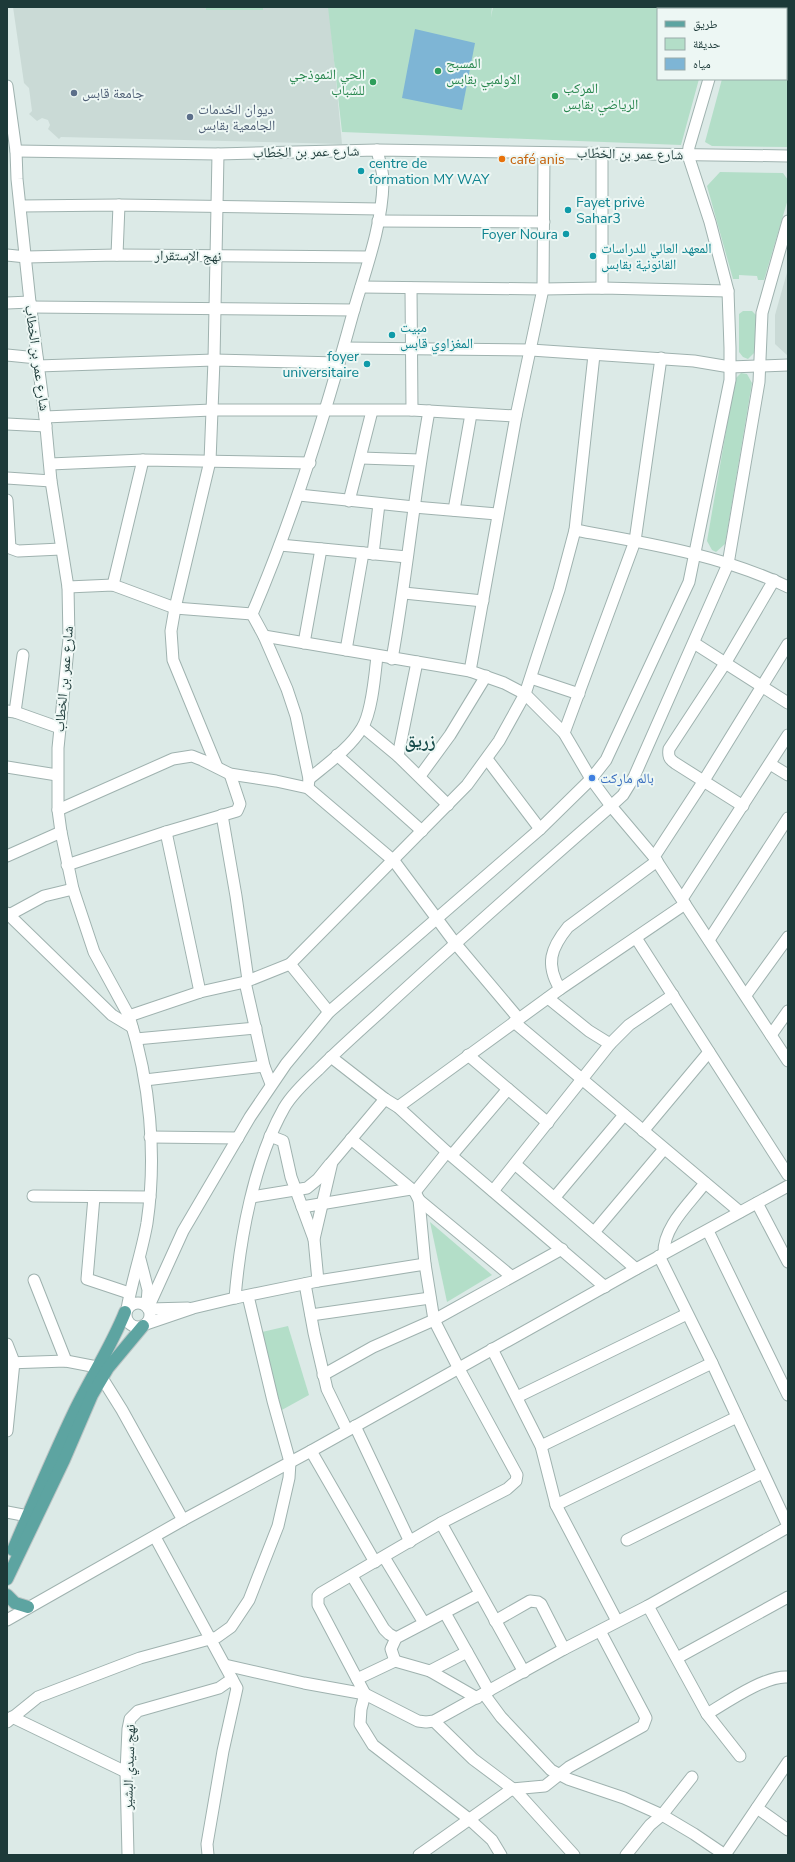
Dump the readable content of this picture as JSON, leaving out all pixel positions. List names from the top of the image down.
{
  "streets": {
    "street": [
      "شارع عمر بن الخطّاب",
      "نهج الإستقرار",
      "شارع عمر بن الخطاب",
      "نهج سيدي البشير"
    ]
  },
  "crossings": [
    ["شارع عمر بن الخطّاب", "شارع عمر بن الخطاب"],
    ["نهج الإستقرار", "شارع عمر بن الخطاب"]
  ],
  "districts": ["زريق"],
  "places": [
    "المسبح الاولمبي بقابس",
    "الحي النموذجي للشباب",
    "جامعة قابس",
    "المركب الرياضي بقابس",
    "ديوان الخدمات الجامعية بقابس",
    "café anis",
    "centre de formation MY WAY",
    "Fayet privė Sahar3",
    "Foyer Noura",
    "المعهد العالي للدراسات القانونية بقابس",
    "مبيت المغزاوي قابس",
    "foyer universitaire",
    "بالم ماركت"
  ],
  "legend": ["طريق", "حديقة", "مياه"]
}
